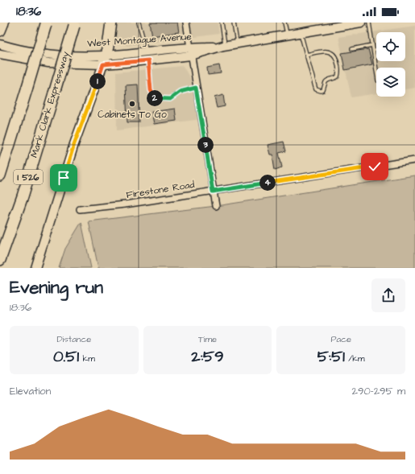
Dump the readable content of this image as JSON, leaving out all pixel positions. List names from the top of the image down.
{
  "streets": {
    "highway": ["Mark Clark Expressway", "I 526"],
    "main road": ["West Montague Avenue"],
    "street": ["Firestone Road"]
  },
  "places": ["Cabinets To Go"],
  "page": {
    "status": "18:36",
    "pins": [
      "1",
      "2",
      "3",
      "4"
    ],
    "heading": ["Evening run", "18:36"],
    "stats": [
      ["Distance", "0.51 km"],
      ["Time", "2:59"],
      ["Pace", "5:51 /km"]
    ],
    "chart": ["Elevation", "290–295 m"]
  }
}
